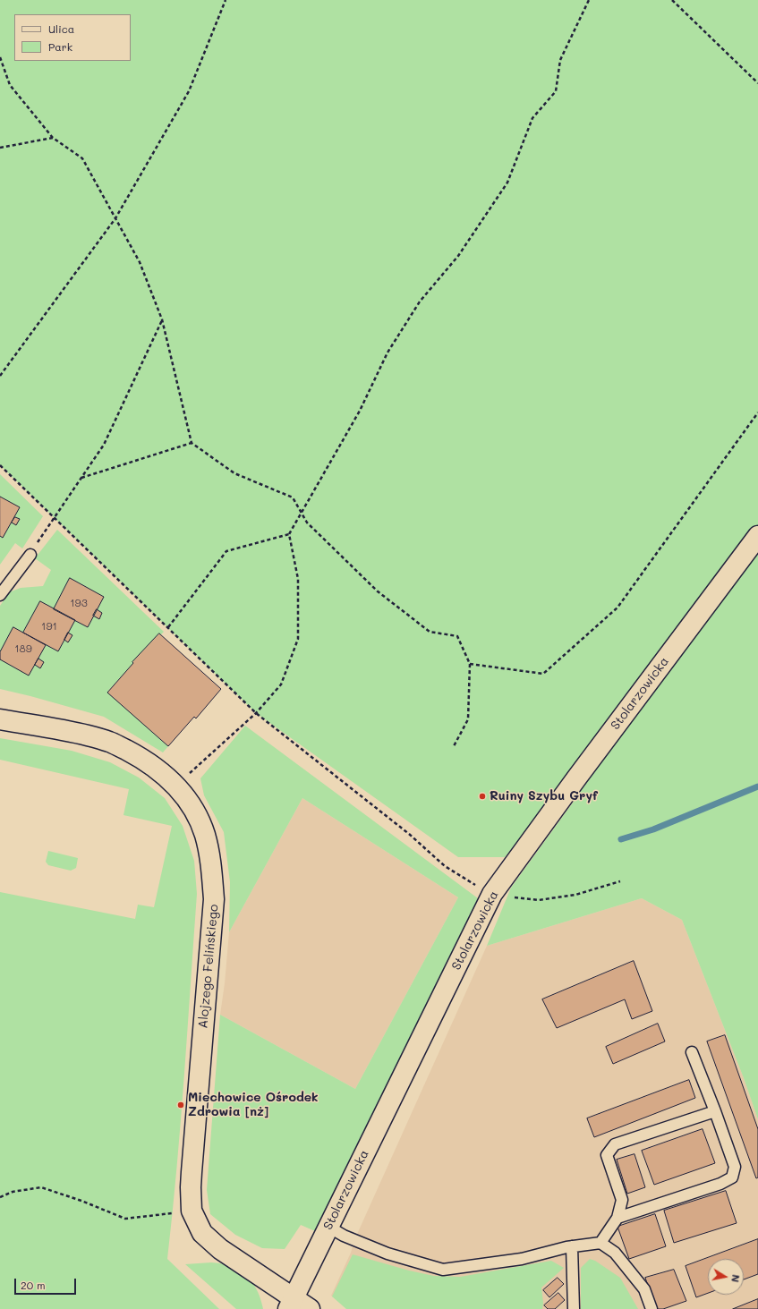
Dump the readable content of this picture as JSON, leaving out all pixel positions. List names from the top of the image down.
{
  "streets": {
    "street": ["Stolarzowicka", "Alojzego Felińskiego"]
  },
  "crossings": [
    ["Stolarzowicka", "Alojzego Felińskiego"]
  ],
  "places": ["Ruiny Szybu Gryf", "Miechowice Ośrodek Zdrowia [nż]"],
  "house_numbers": ["193", "191", "189"],
  "legend": ["Ulica", "Park"],
  "scale_bar": "20 m",
  "north": "right"
}
